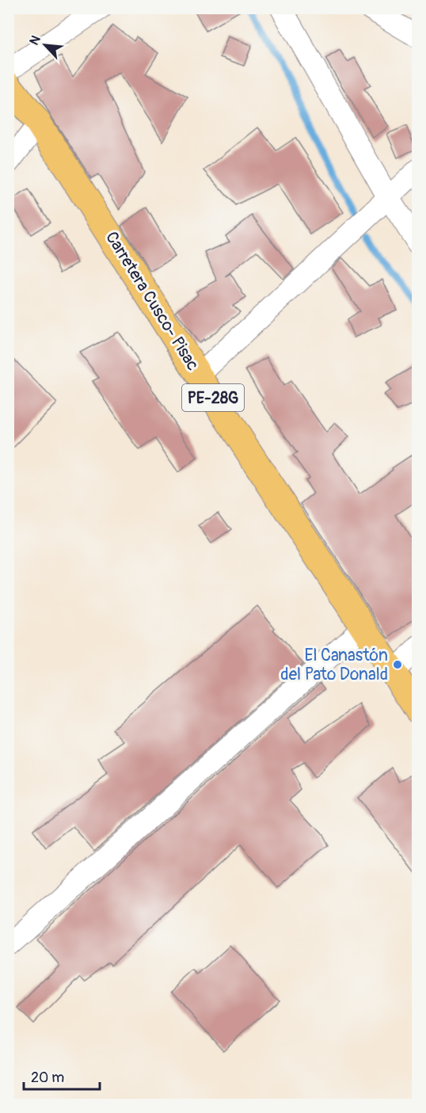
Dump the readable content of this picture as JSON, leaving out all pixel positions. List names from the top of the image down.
{
  "streets": {
    "highway": ["Carretera Cusco- Pisac", "PE-28G"]
  },
  "places": ["El Canastón del Pato Donald"],
  "scale_bar": "20 m",
  "north": "top left"
}
